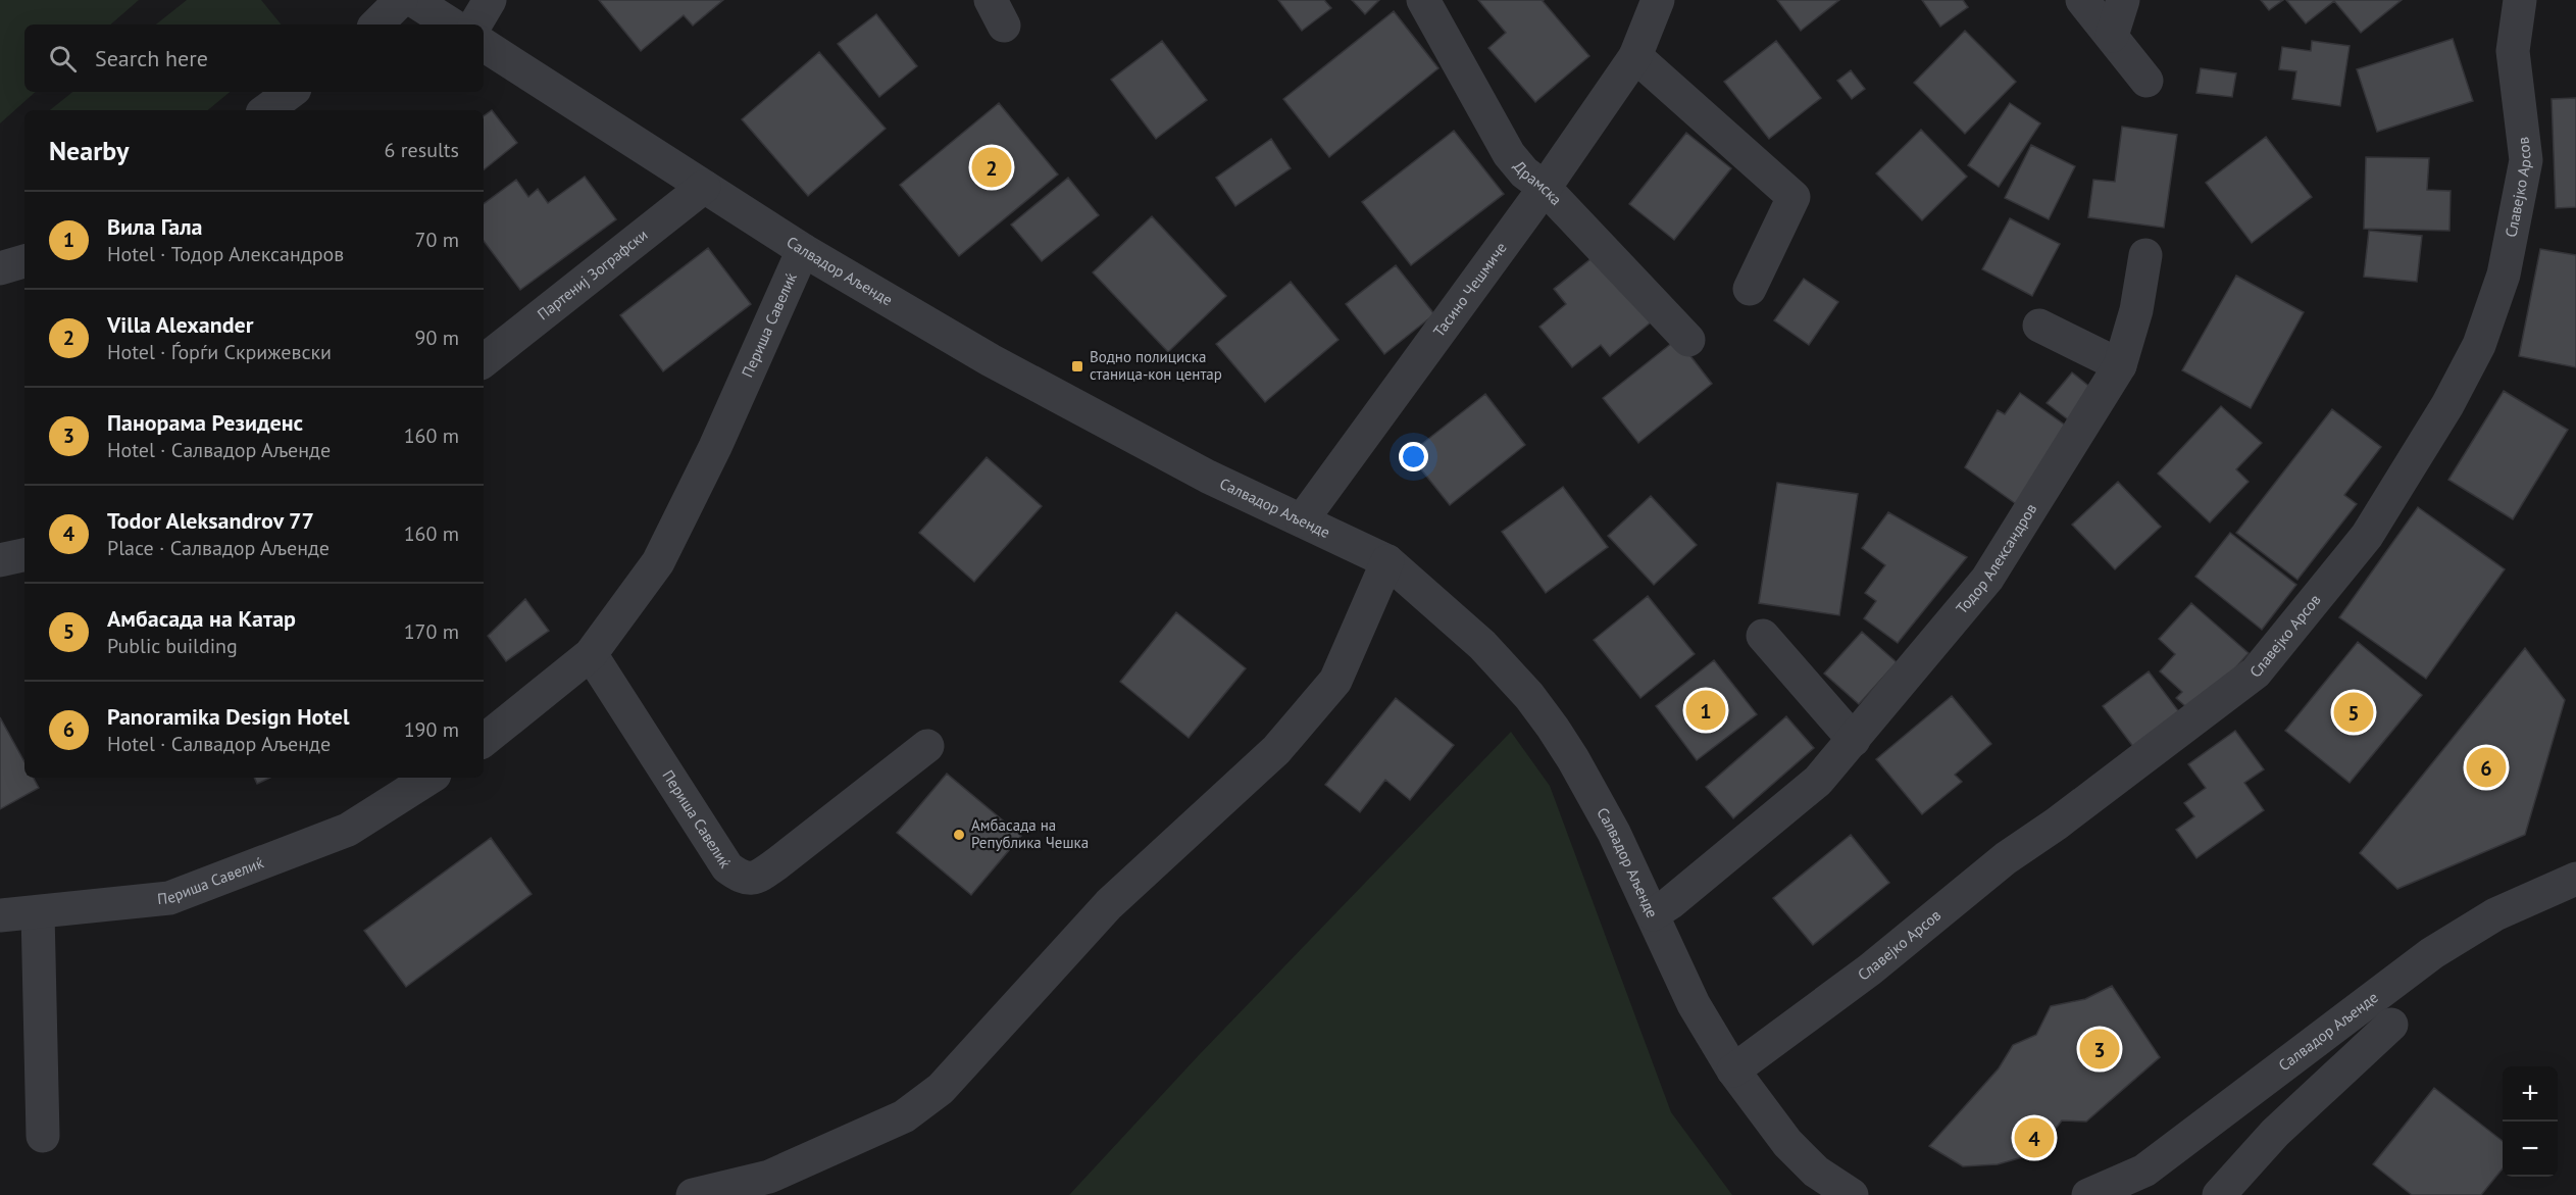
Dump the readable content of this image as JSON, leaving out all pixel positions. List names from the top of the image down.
{
  "streets": {
    "street": [
      "Драмска",
      "Славејко Арсов",
      "Салвадор Аљенде",
      "Партениј Зографски",
      "Тасино Чешмиче",
      "Периша Савелиќ",
      "Тодор Александров"
    ]
  },
  "crossings": [
    ["Драмска", "Тасино Чешмиче"],
    ["Славејко Арсов", "Салвадор Аљенде"],
    ["Салвадор Аљенде", "Партениј Зографски"],
    ["Салвадор Аљенде", "Тасино Чешмиче"],
    ["Салвадор Аљенде", "Периша Савелиќ"],
    ["Салвадор Аљенде", "Тодор Александров"]
  ],
  "places": {
    "transit": ["Водно полициска станица-кон центар"],
    "other": ["Амбасада на Република Чешка"]
  },
  "page": {
    "search": "Search here",
    "heading": ["Nearby", "6 results"],
    "pins": [
      "2",
      "1",
      "5",
      "6",
      "3",
      "4"
    ],
    "list": [
      {
        "mark": "1",
        "name": "Вила Гала",
        "note": "Hotel · Тодор Александров",
        "value": "70 m"
      },
      {
        "mark": "2",
        "name": "Villa Alexander",
        "note": "Hotel · Ѓорѓи Скрижевски",
        "value": "90 m"
      },
      {
        "mark": "3",
        "name": "Панорама Резиденс",
        "note": "Hotel · Салвадор Аљенде",
        "value": "160 m"
      },
      {
        "mark": "4",
        "name": "Todor Aleksandrov 77",
        "note": "Place · Салвадор Аљенде",
        "value": "160 m"
      },
      {
        "mark": "5",
        "name": "Амбасада на Катар",
        "note": "Public building",
        "value": "170 m"
      },
      {
        "mark": "6",
        "name": "Panoramika Design Hotel",
        "note": "Hotel · Салвадор Аљенде",
        "value": "190 m"
      }
    ],
    "map_buttons": ["+", "−"]
  }
}
